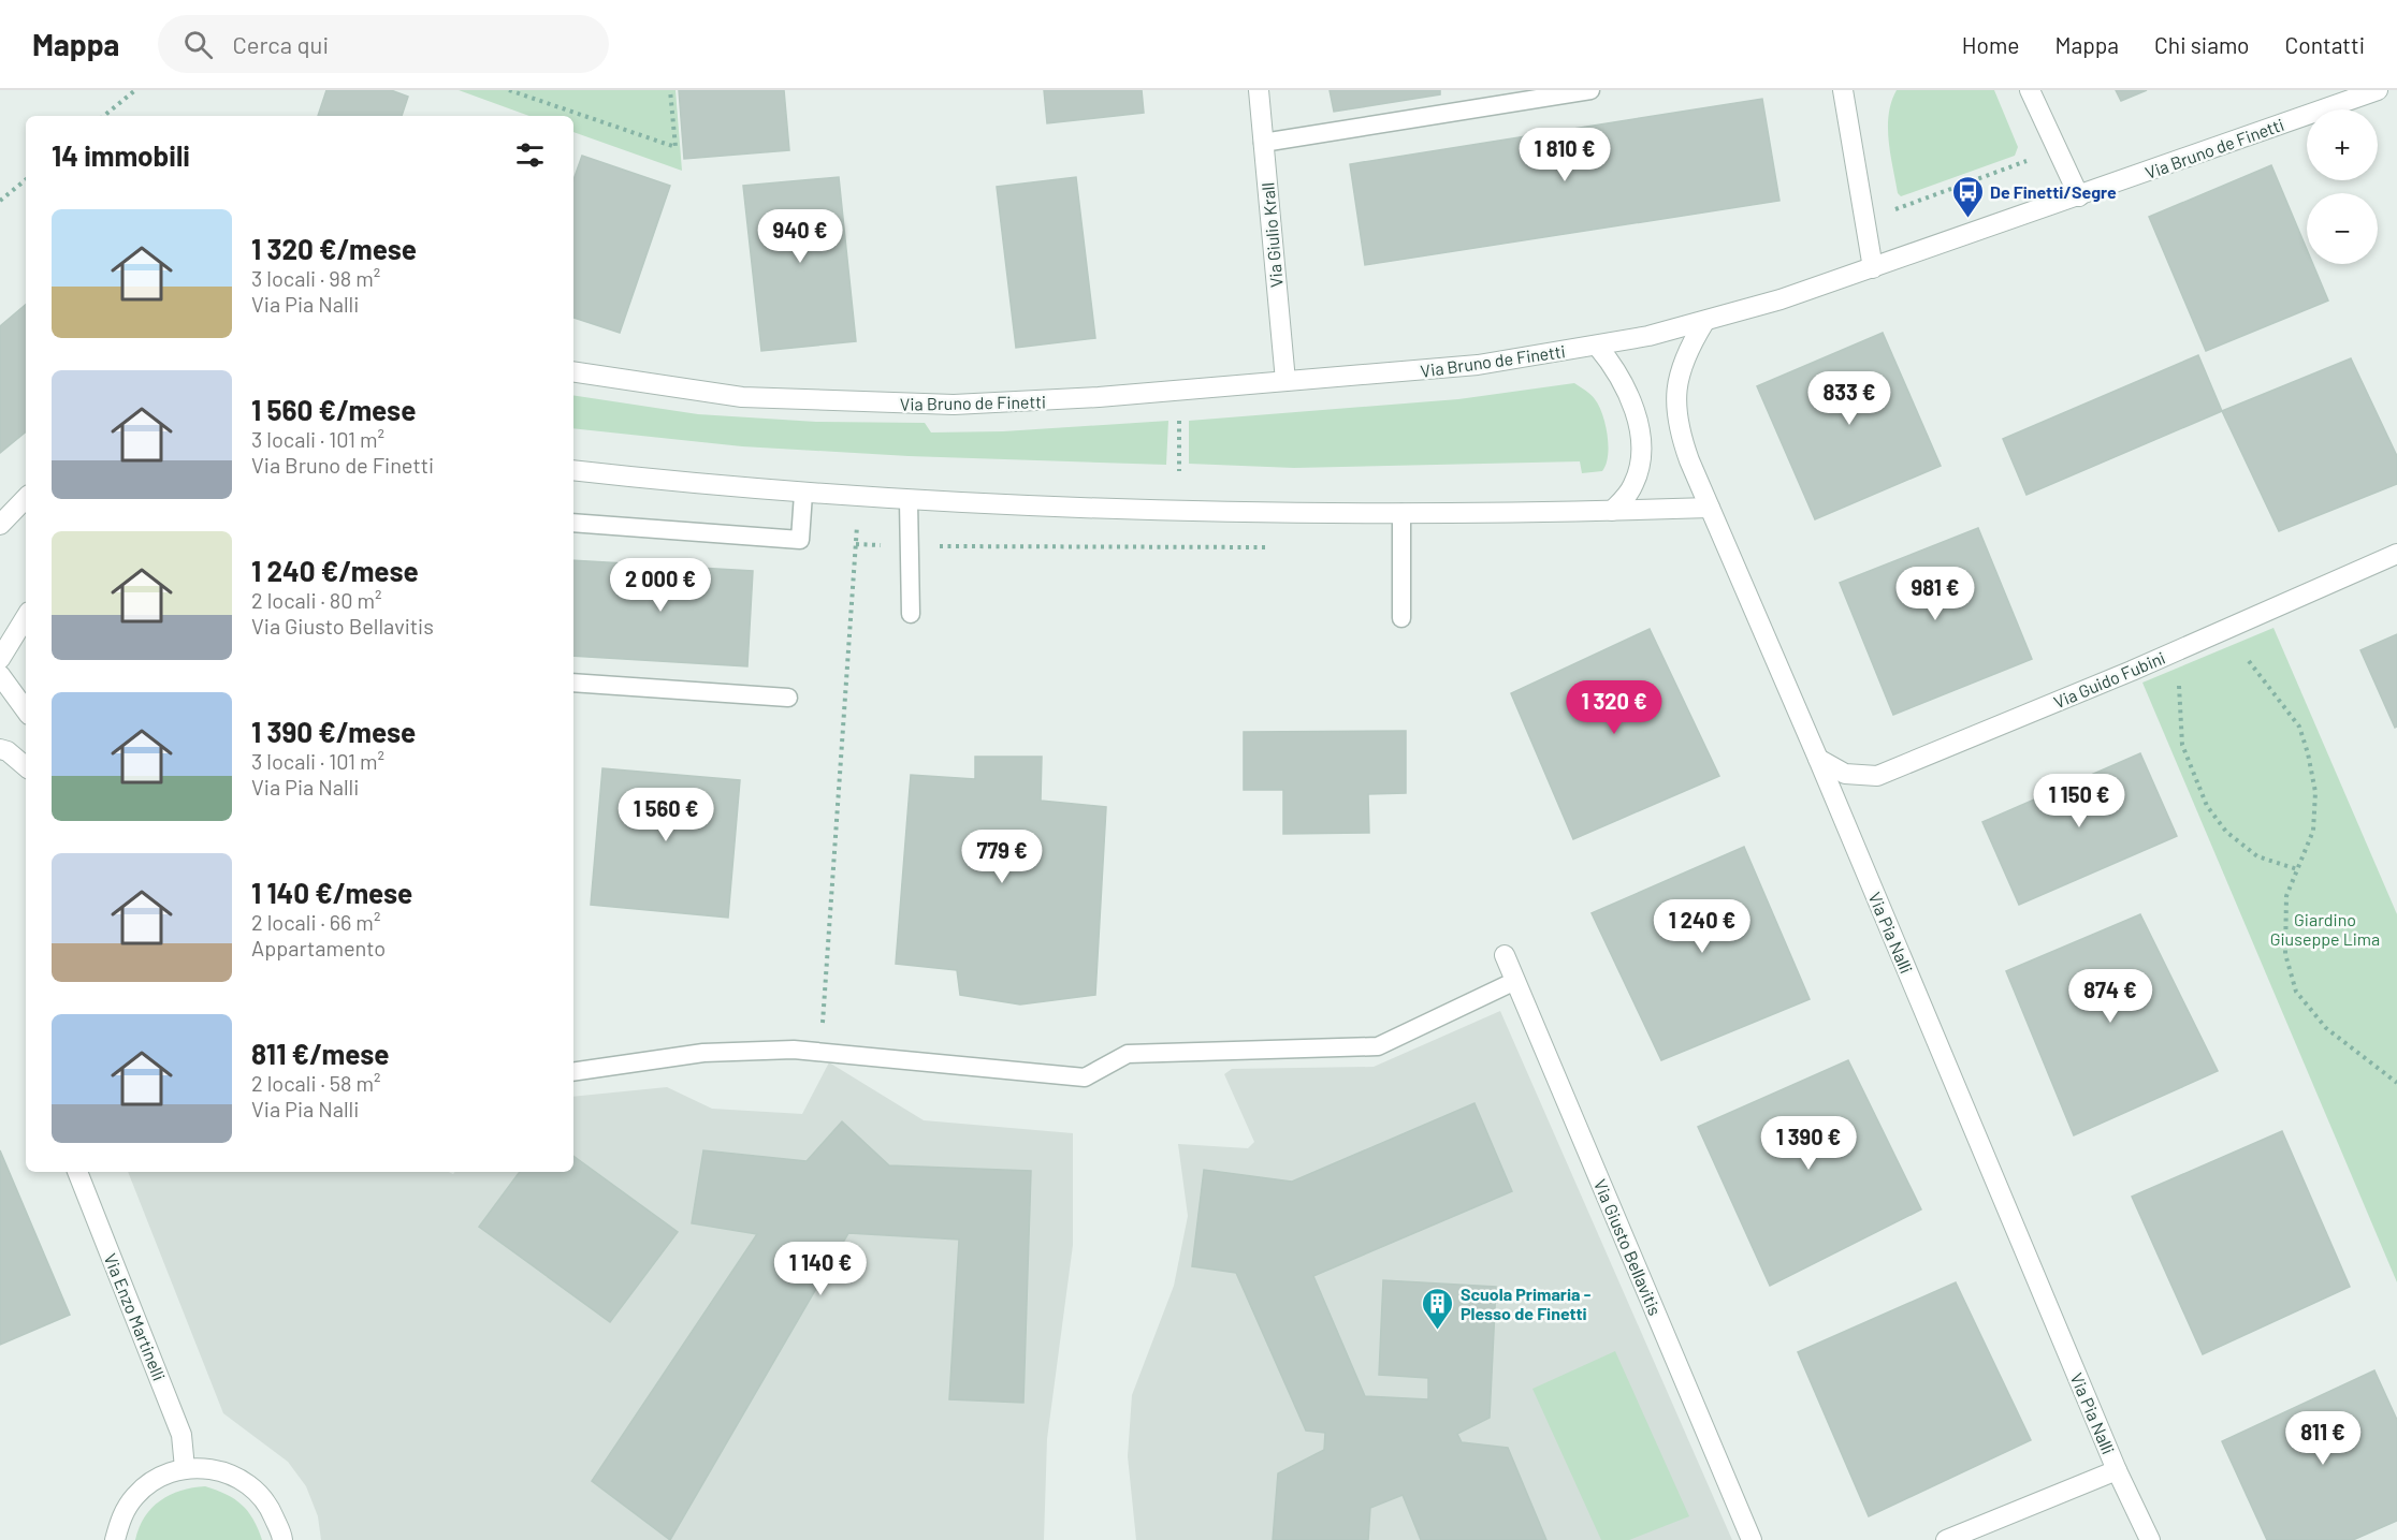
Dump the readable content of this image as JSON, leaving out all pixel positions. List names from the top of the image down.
{
  "streets": {
    "street": [
      "Via Bruno de Finetti",
      "Via Giulio Krall",
      "Via Guido Fubini",
      "Via Pia Nalli",
      "Via Giusto Bellavitis",
      "Via Enzo Martinelli"
    ]
  },
  "crossings": [
    ["Via Bruno de Finetti", "Via Giulio Krall"],
    ["Via Bruno de Finetti", "Via Pia Nalli"],
    ["Via Guido Fubini", "Via Pia Nalli"]
  ],
  "parks": ["Giardino Giuseppe Lima"],
  "places": {
    "bus stop": ["De Finetti/Segre"],
    "building": ["Scuola Primaria - Plesso de Finetti"]
  },
  "page": {
    "header": "Mappa",
    "search": "Cerca qui",
    "nav": [
      "Home",
      "Mappa",
      "Chi siamo",
      "Contatti"
    ],
    "map_buttons": ["+", "−"],
    "heading": "14 immobili",
    "price": [
      "1 810 €",
      "940 €",
      "833 €",
      "2 000 €",
      "981 €",
      "1 320 €",
      "1 150 €",
      "1 560 €",
      "779 €",
      "1 240 €",
      "874 €",
      "1 390 €",
      "1 140 €",
      "811 €"
    ],
    "list": [
      {
        "name": "1 320 €/mese",
        "note": "3 locali · 98 m² · Via Pia Nalli"
      },
      {
        "name": "1 560 €/mese",
        "note": "3 locali · 101 m² · Via Bruno de Finetti"
      },
      {
        "name": "1 240 €/mese",
        "note": "2 locali · 80 m² · Via Giusto Bellavitis"
      },
      {
        "name": "1 390 €/mese",
        "note": "3 locali · 101 m² · Via Pia Nalli"
      },
      {
        "name": "1 140 €/mese",
        "note": "2 locali · 66 m² · Appartamento"
      },
      {
        "name": "811 €/mese",
        "note": "2 locali · 58 m² · Via Pia Nalli"
      }
    ]
  }
}
